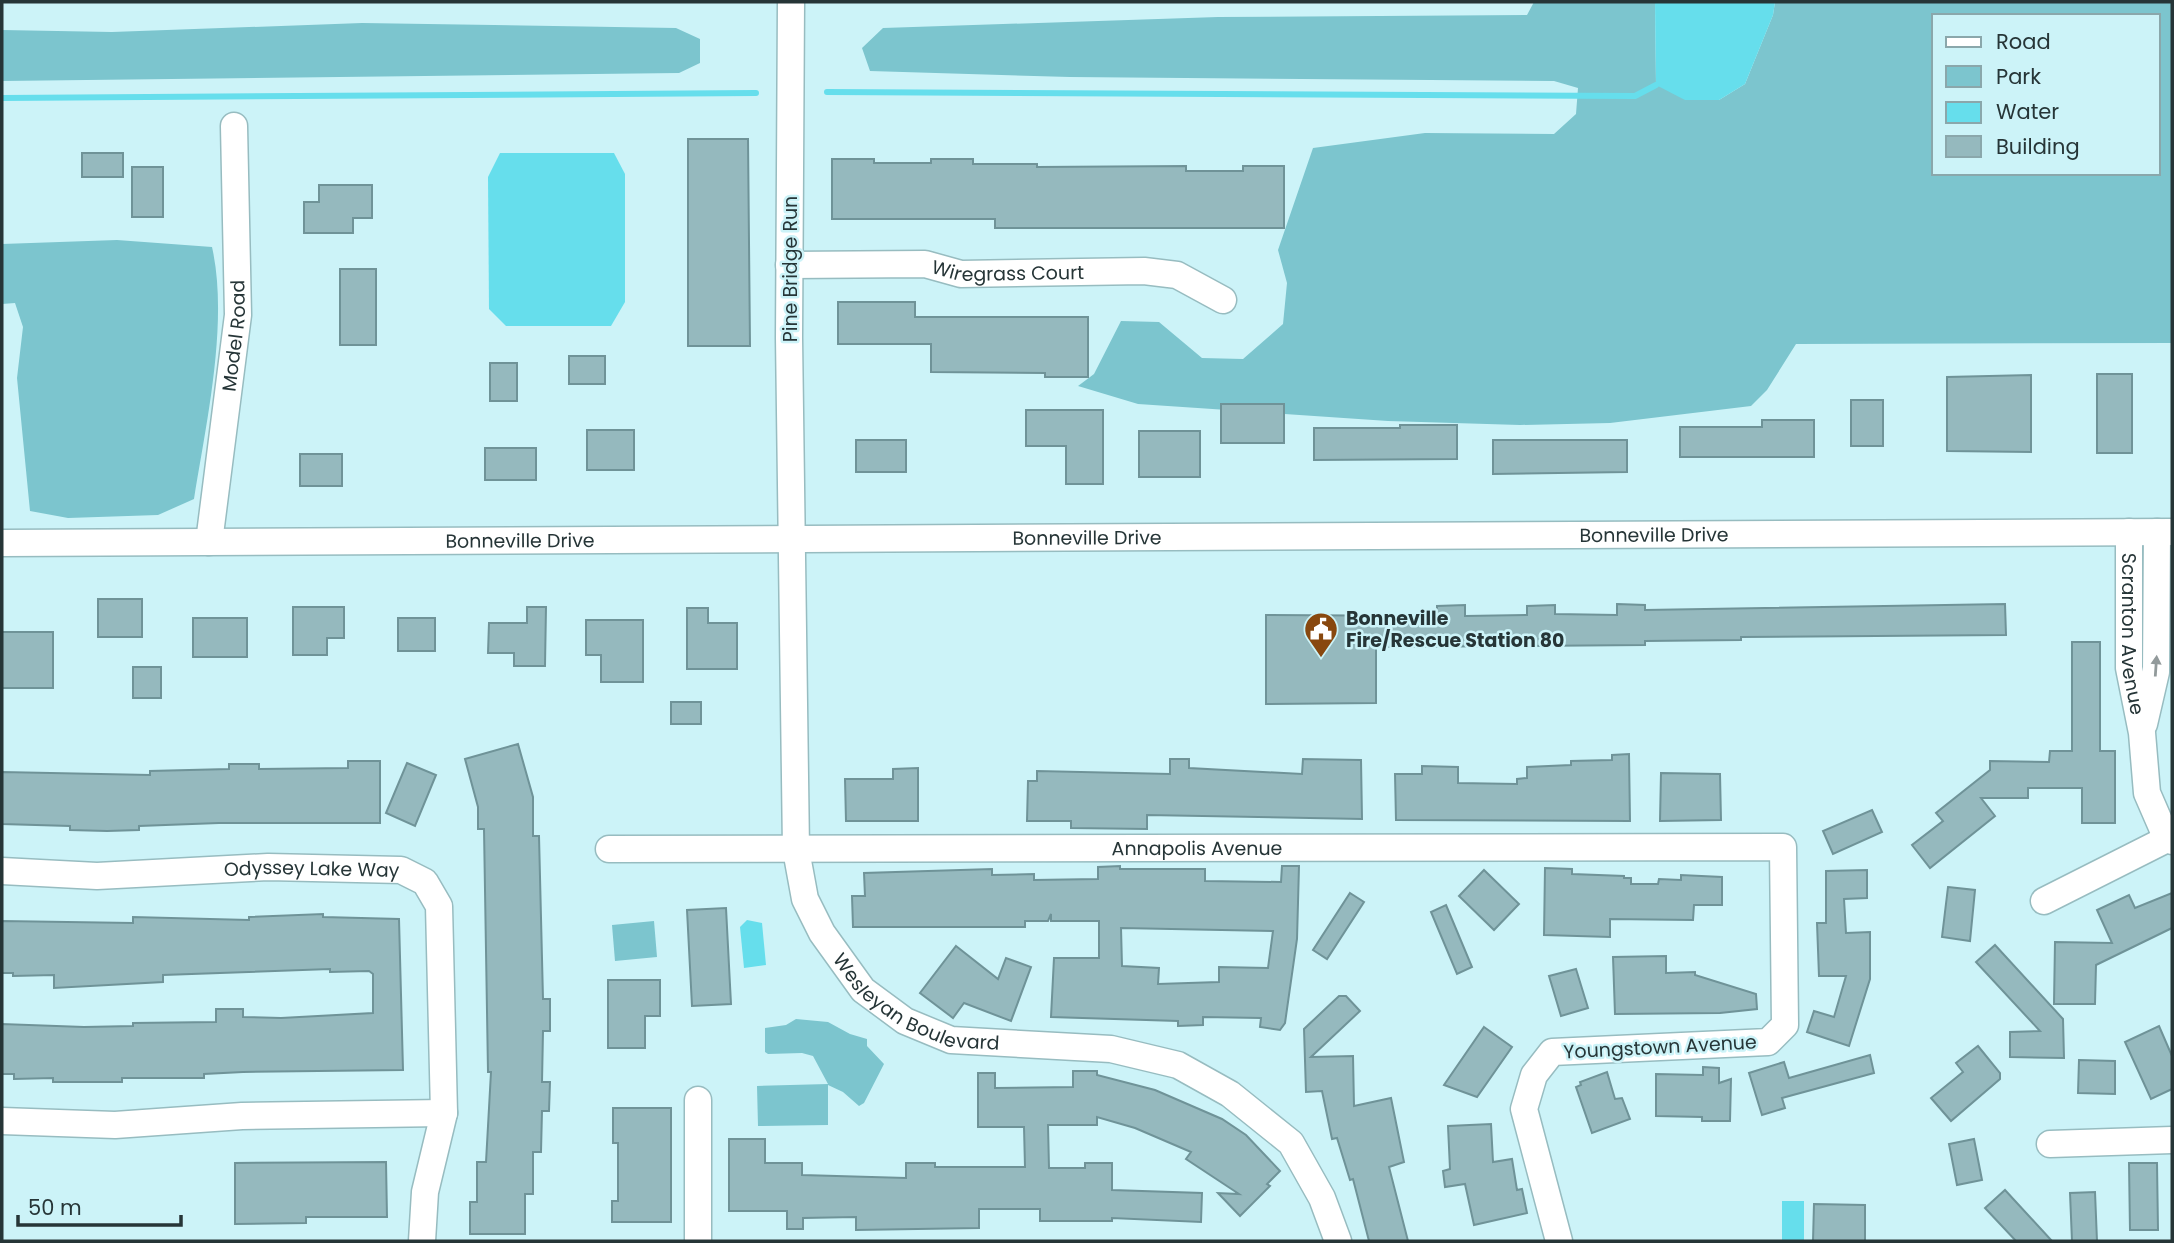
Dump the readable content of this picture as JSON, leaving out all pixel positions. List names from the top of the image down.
{
  "streets": {
    "street": [
      "Wiregrass Court",
      "Pine Bridge Run",
      "Model Road",
      "Bonneville Drive",
      "Scranton Avenue",
      "Annapolis Avenue",
      "Odyssey Lake Way",
      "Wesleyan Boulevard",
      "Youngstown Avenue"
    ]
  },
  "crossings": [
    ["Wiregrass Court", "Pine Bridge Run"],
    ["Pine Bridge Run", "Bonneville Drive"],
    ["Pine Bridge Run", "Wesleyan Boulevard"],
    ["Model Road", "Bonneville Drive"],
    ["Bonneville Drive", "Scranton Avenue"],
    ["Bonneville Drive", "Wesleyan Boulevard"],
    ["Annapolis Avenue", "Wesleyan Boulevard"],
    ["Annapolis Avenue", "Youngstown Avenue"]
  ],
  "places": {
    "public building": ["Bonneville Fire/Rescue Station 80"]
  },
  "legend": [
    "Road",
    "Park",
    "Water",
    "Building"
  ],
  "scale_bar": "50 m"
}
